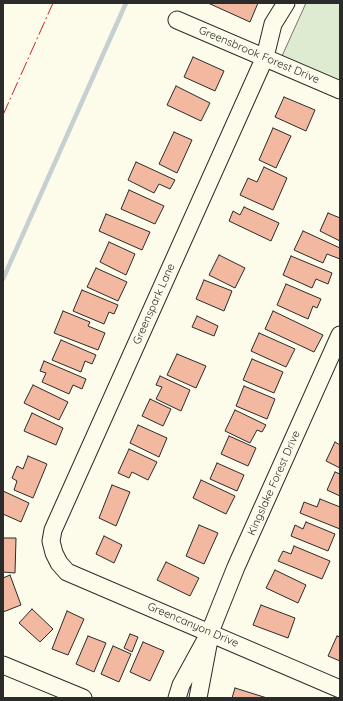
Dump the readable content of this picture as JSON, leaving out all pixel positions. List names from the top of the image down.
{
  "streets": {
    "street": [
      "Greensbrook Forest Drive",
      "Greenspark Lane",
      "Kingslake Forest Drive",
      "Greencanyon Drive"
    ]
  },
  "crossings": [
    ["Greensbrook Forest Drive", "Greenspark Lane"],
    ["Greenspark Lane", "Greencanyon Drive"],
    ["Kingslake Forest Drive", "Greencanyon Drive"]
  ]
}
